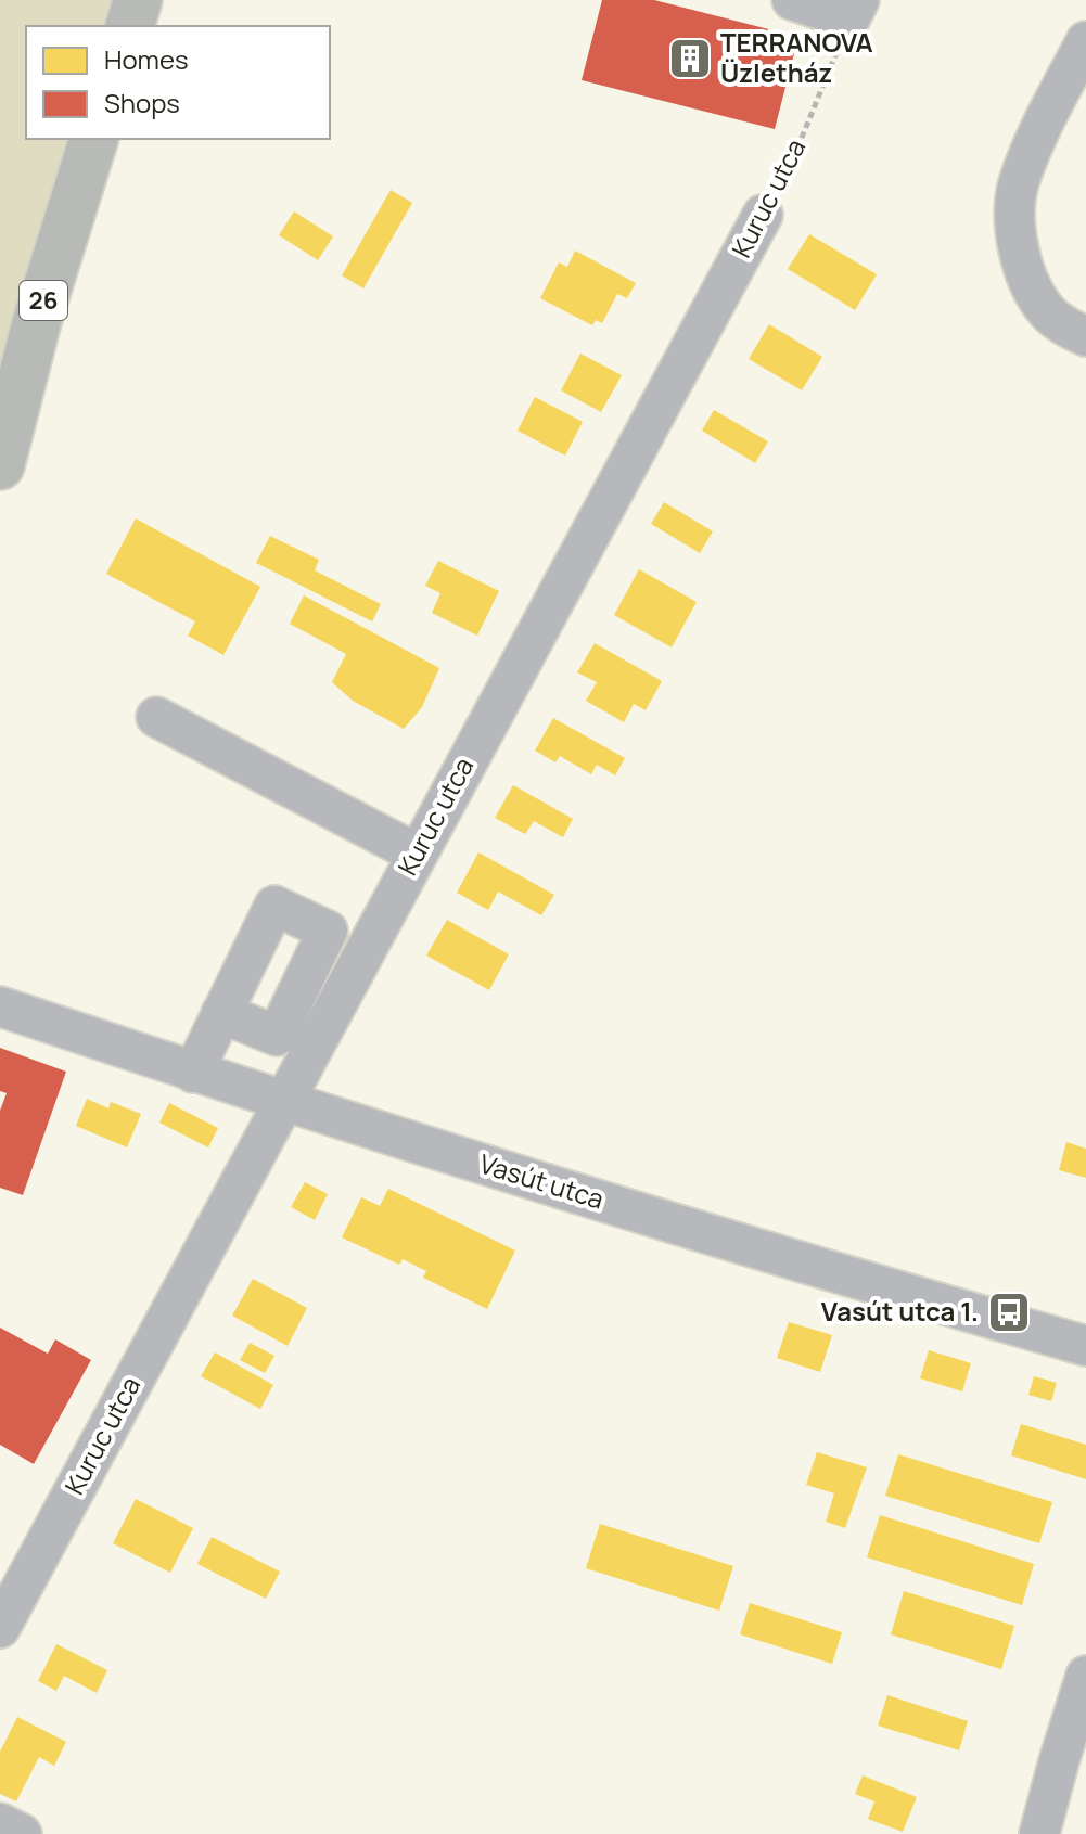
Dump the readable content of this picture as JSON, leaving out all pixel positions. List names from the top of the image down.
{
  "streets": {
    "main road": ["26"],
    "street": ["Kuruc utca", "Vasút utca"]
  },
  "crossings": [
    ["Kuruc utca", "Vasút utca"]
  ],
  "places": {
    "building": ["TERRANOVA Üzletház"],
    "bus stop": ["Vasút utca 1."]
  },
  "legend": ["Homes", "Shops"]
}
